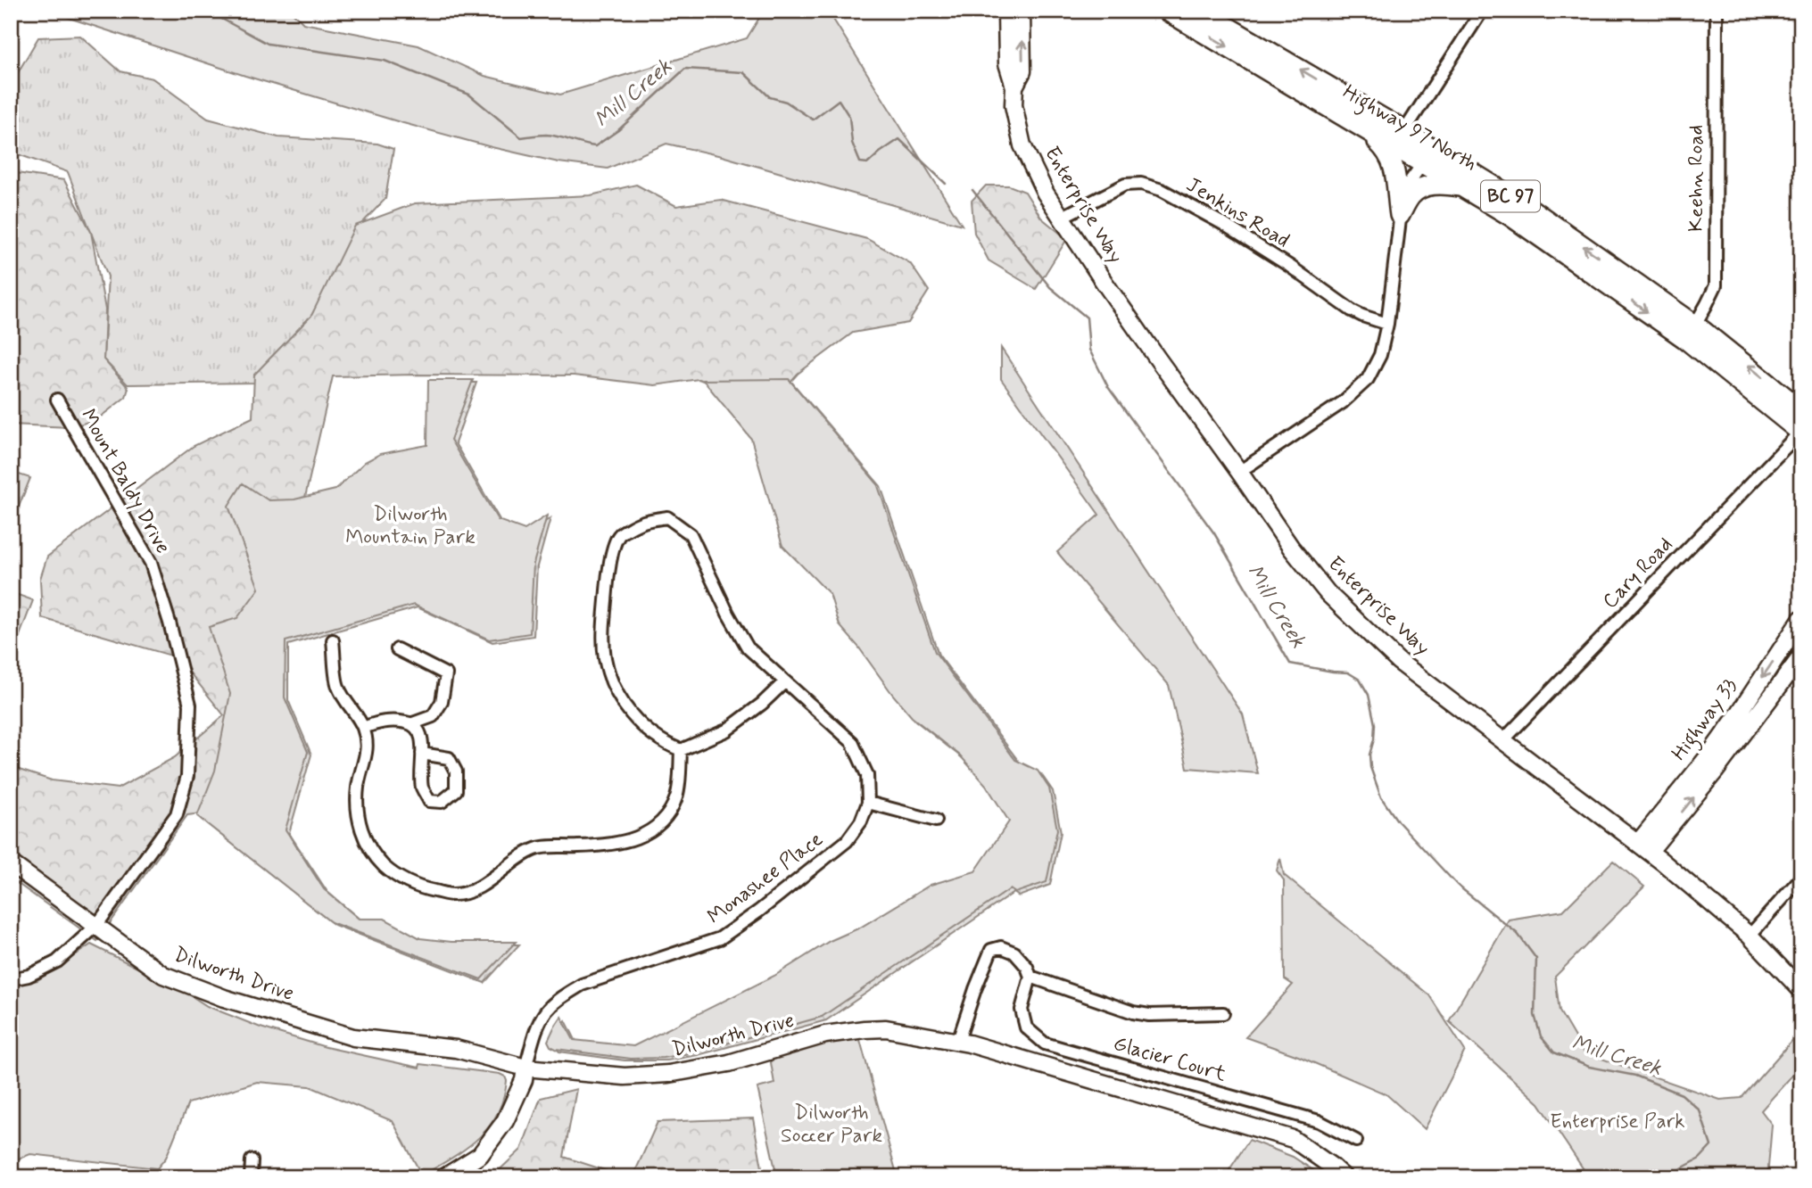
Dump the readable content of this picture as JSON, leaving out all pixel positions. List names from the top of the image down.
{
  "streets": {
    "highway": ["Highway 97 North", "BC 97"],
    "street": [
      "Keehn Road",
      "Enterprise Way",
      "Jenkins Road",
      "Mount Baldy Drive",
      "Cary Road",
      "Highway 33",
      "Monashee Place",
      "Dilworth Drive",
      "Glacier Court"
    ]
  },
  "crossings": [
    ["Highway 97 North", "Keehn Road"],
    ["Highway 97 North", "Cary Road"],
    ["Enterprise Way", "Jenkins Road"],
    ["Enterprise Way", "Cary Road"],
    ["Enterprise Way", "Highway 33"],
    ["Mount Baldy Drive", "Dilworth Drive"],
    ["Monashee Place", "Dilworth Drive"]
  ],
  "water": ["Mill Creek"],
  "parks": ["Dilworth Mountain Park", "Dilworth Soccer Park", "Enterprise Park"]
}
